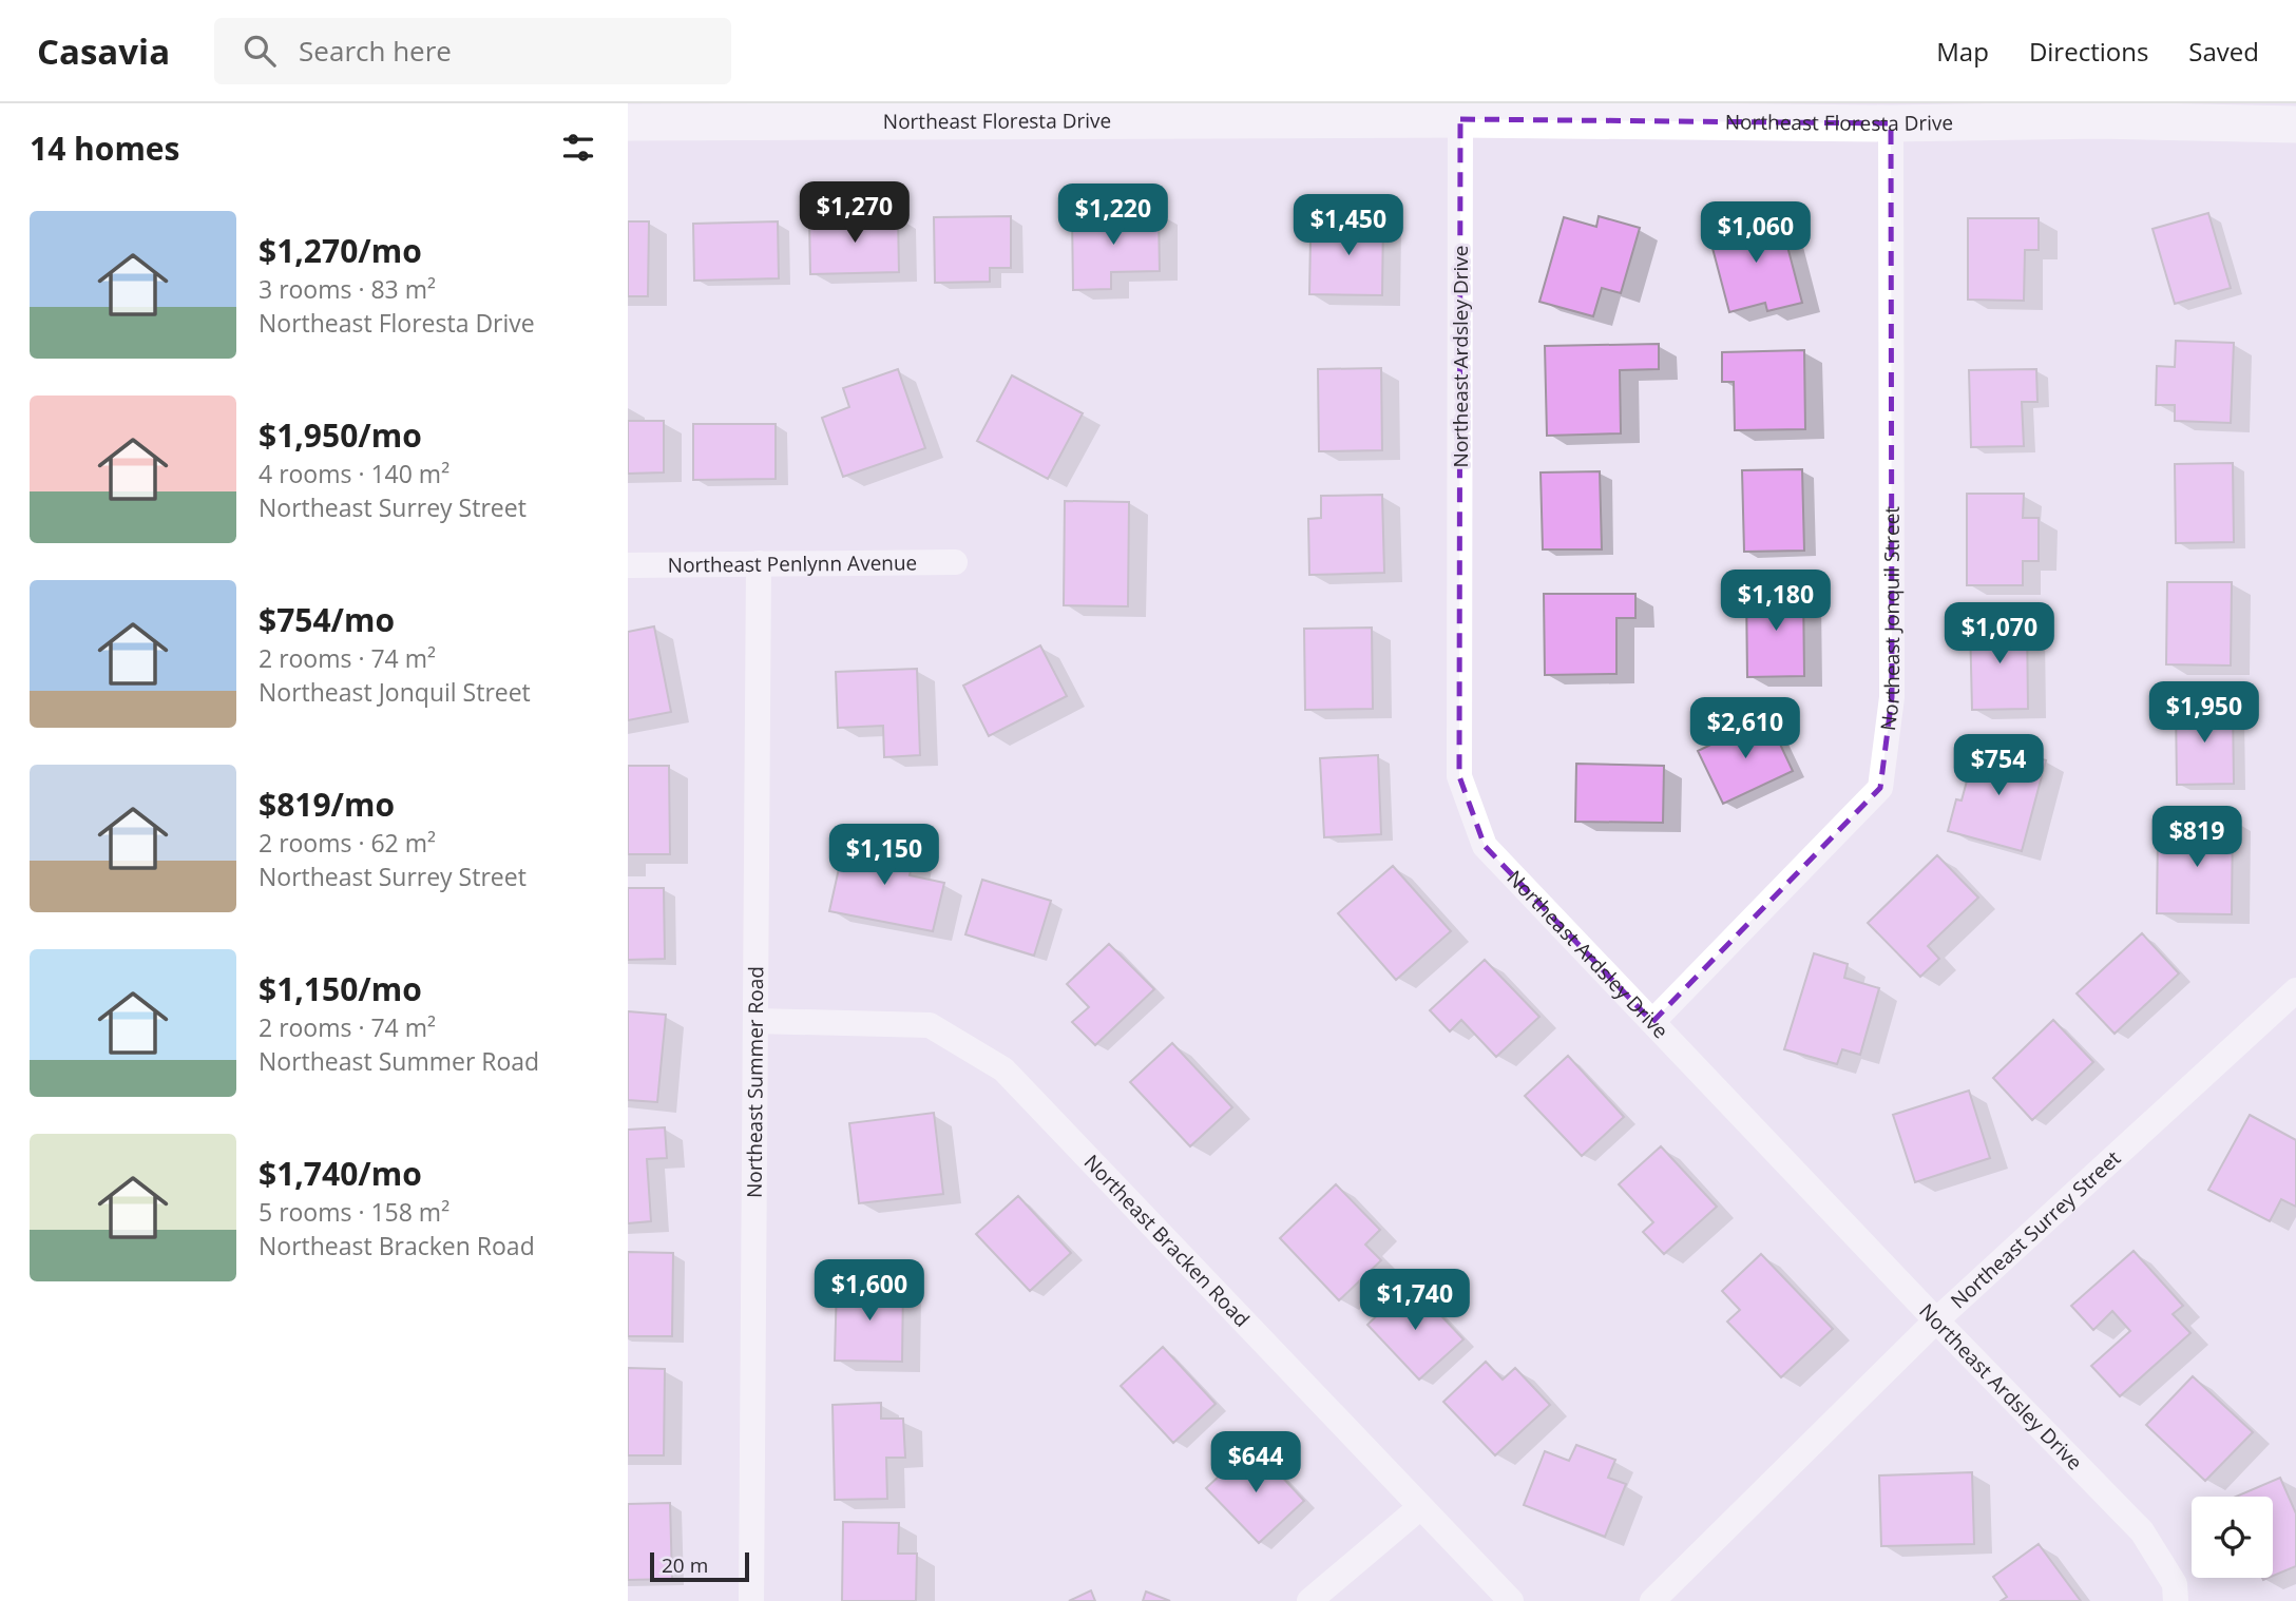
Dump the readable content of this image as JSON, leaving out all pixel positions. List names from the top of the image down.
{
  "streets": {
    "street": [
      "Northeast Floresta Drive",
      "Northeast Ardsley Drive",
      "Northeast Penlynn Avenue",
      "Northeast Jonquil Street",
      "Northeast Summer Road",
      "Northeast Surrey Street",
      "Northeast Bracken Road"
    ]
  },
  "crossings": [
    ["Northeast Floresta Drive", "Northeast Ardsley Drive"],
    ["Northeast Floresta Drive", "Northeast Jonquil Street"],
    ["Northeast Ardsley Drive", "Northeast Jonquil Street"],
    ["Northeast Ardsley Drive", "Northeast Surrey Street"],
    ["Northeast Penlynn Avenue", "Northeast Summer Road"],
    ["Northeast Summer Road", "Northeast Bracken Road"]
  ],
  "scale_bar": "20 m",
  "page": {
    "header": "Casavia",
    "search": "Search here",
    "nav": ["Map", "Directions", "Saved"],
    "heading": "14 homes",
    "price": [
      "$1,270",
      "$1,220",
      "$1,450",
      "$1,060",
      "$1,180",
      "$1,070",
      "$1,950",
      "$2,610",
      "$754",
      "$819",
      "$1,150",
      "$1,600",
      "$1,740",
      "$644"
    ],
    "list": [
      {
        "name": "$1,270/mo",
        "note": "3 rooms · 83 m² · Northeast Floresta Drive"
      },
      {
        "name": "$1,950/mo",
        "note": "4 rooms · 140 m² · Northeast Surrey Street"
      },
      {
        "name": "$754/mo",
        "note": "2 rooms · 74 m² · Northeast Jonquil Street"
      },
      {
        "name": "$819/mo",
        "note": "2 rooms · 62 m² · Northeast Surrey Street"
      },
      {
        "name": "$1,150/mo",
        "note": "2 rooms · 74 m² · Northeast Summer Road"
      },
      {
        "name": "$1,740/mo",
        "note": "5 rooms · 158 m² · Northeast Bracken Road"
      }
    ],
    "scale": "20 m"
  }
}
